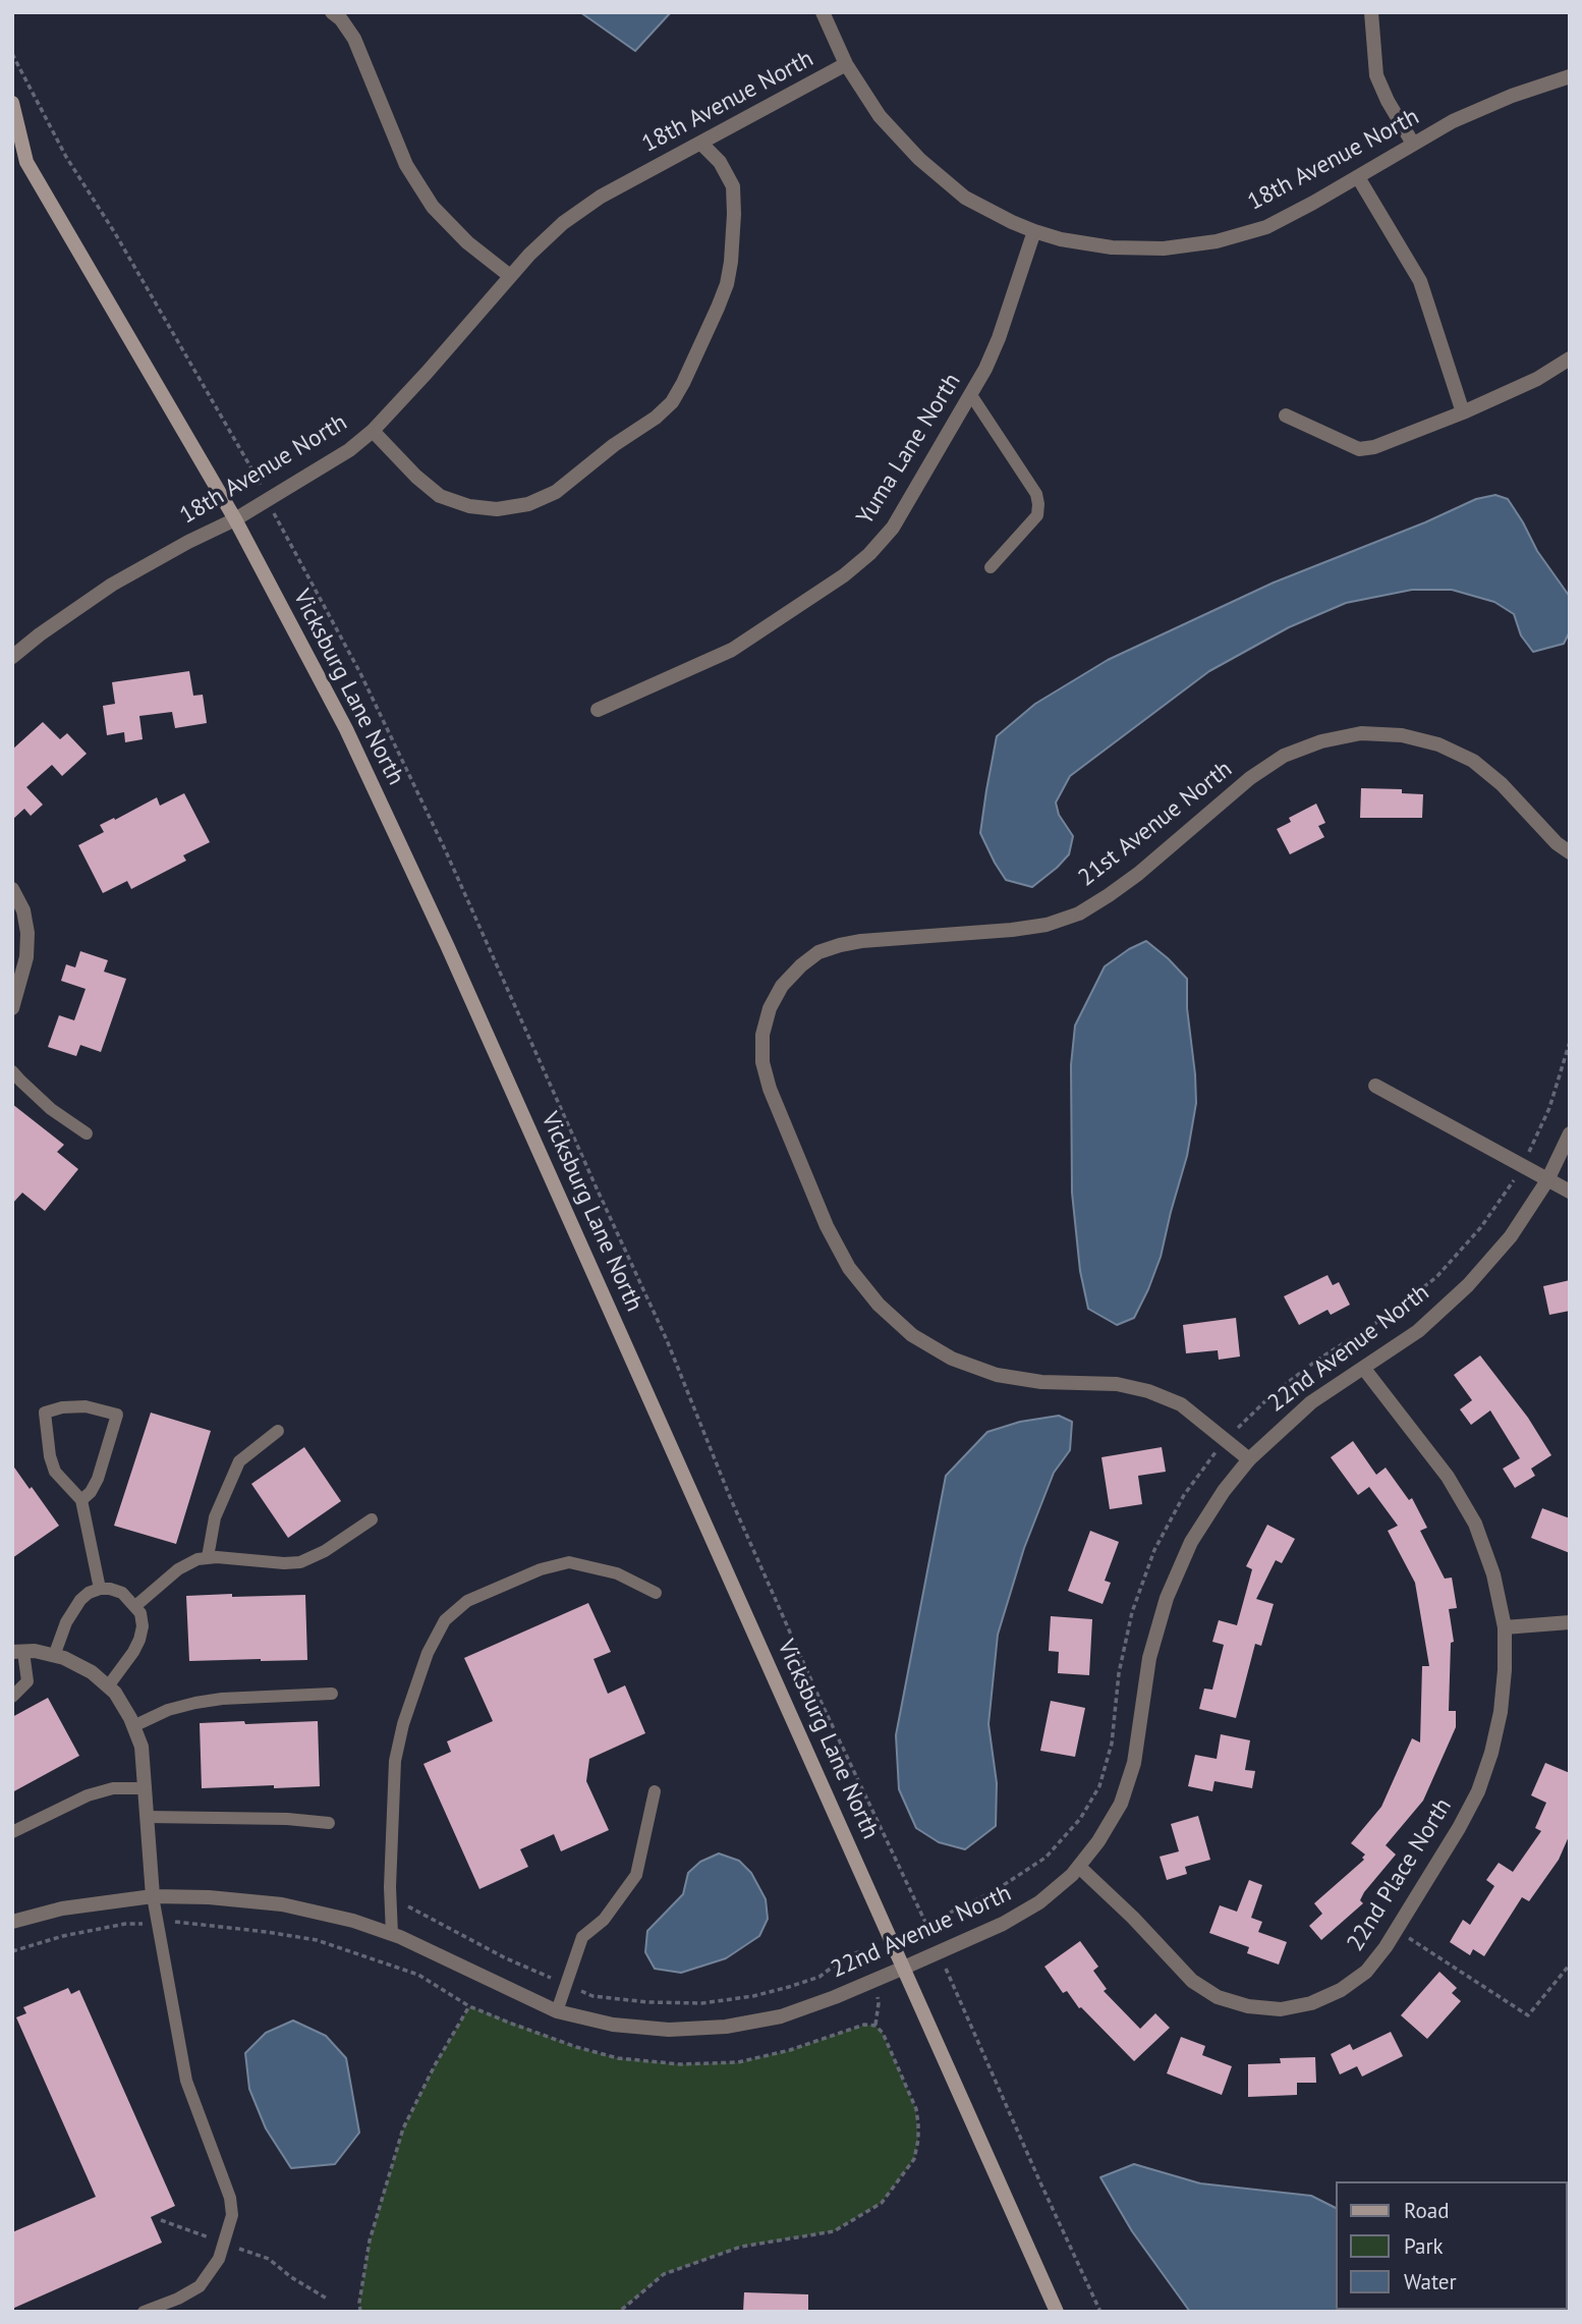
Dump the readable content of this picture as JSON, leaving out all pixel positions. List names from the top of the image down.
{
  "streets": {
    "main road": ["Vicksburg Lane North"],
    "street": [
      "18th Avenue North",
      "Yuma Lane North",
      "21st Avenue North",
      "22nd Avenue North",
      "22nd Place North"
    ]
  },
  "crossings": [
    ["18th Avenue North", "Yuma Lane North"],
    ["18th Avenue North", "Vicksburg Lane North"],
    ["Vicksburg Lane North", "22nd Avenue North"],
    ["21st Avenue North", "22nd Avenue North"],
    ["22nd Avenue North", "22nd Place North"]
  ],
  "legend": ["Road", "Park", "Water"]
}
